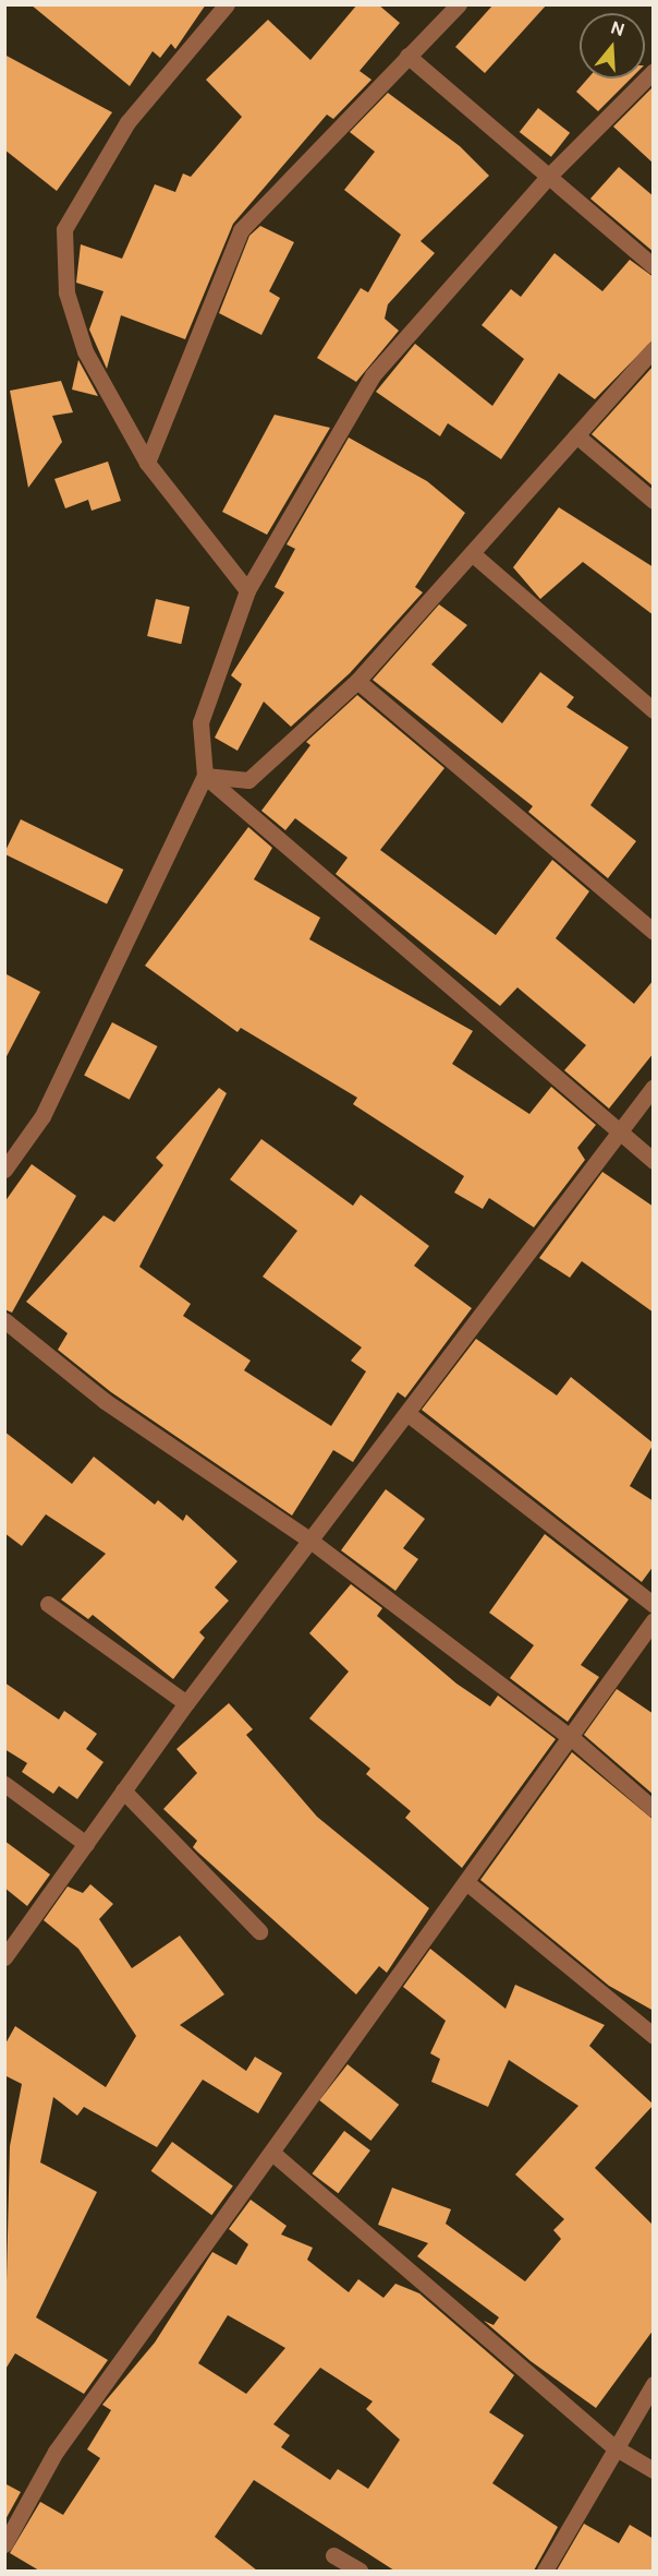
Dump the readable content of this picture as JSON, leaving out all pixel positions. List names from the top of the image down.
{
  "north": "top"
}
